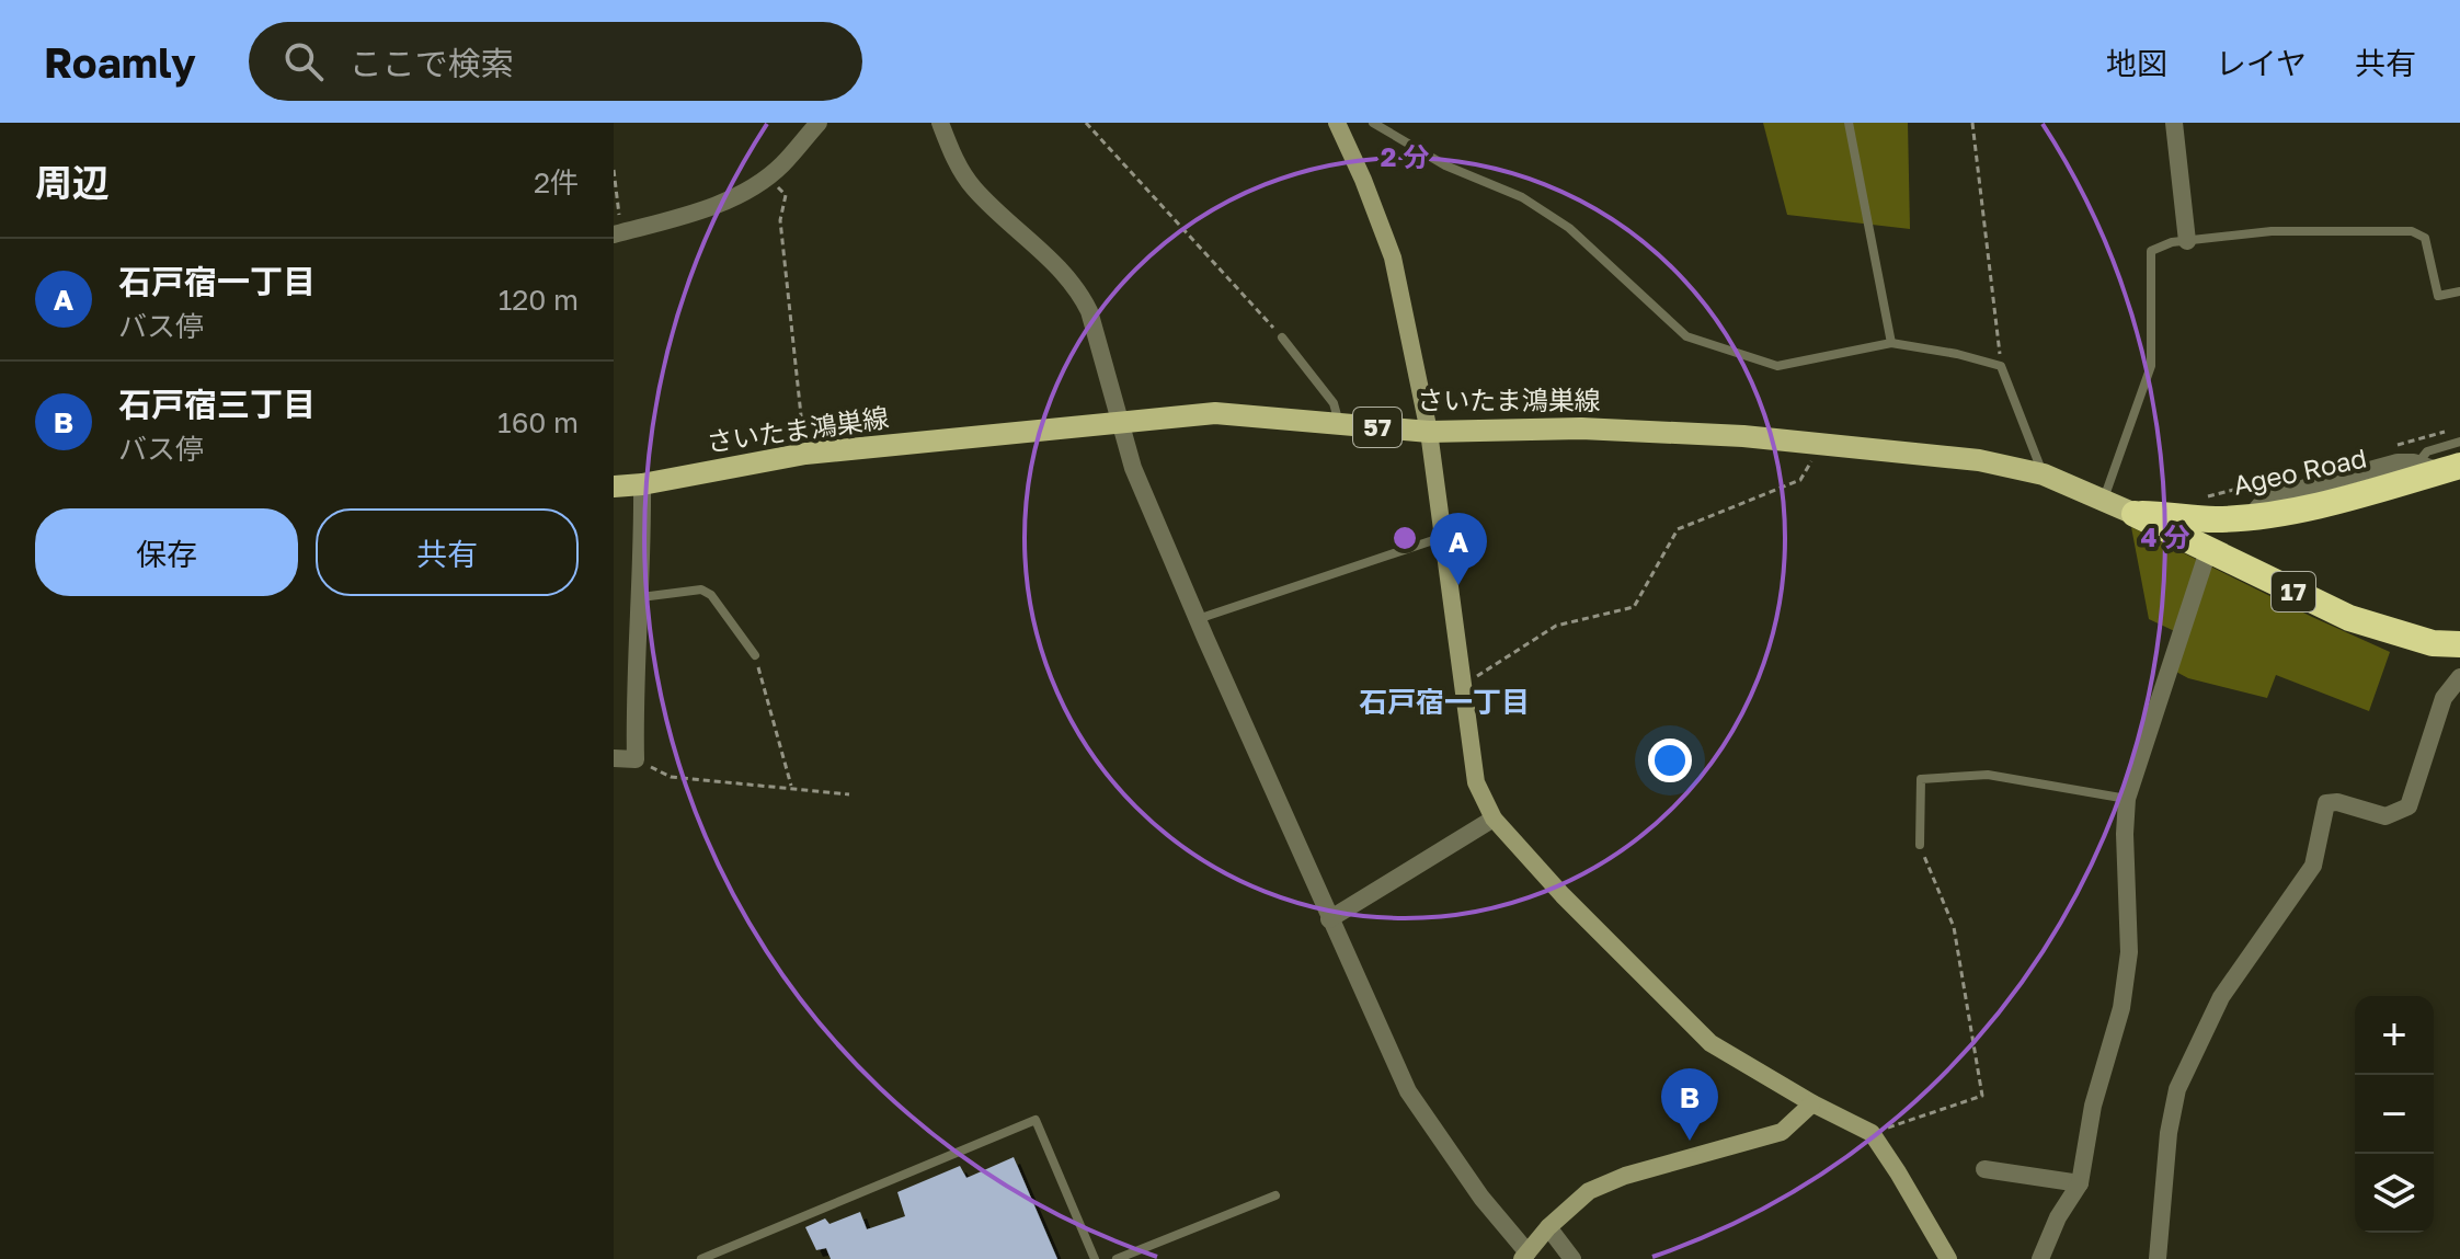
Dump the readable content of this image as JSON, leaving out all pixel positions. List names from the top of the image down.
{
  "streets": {
    "highway": ["Ageo Road", "17"],
    "main road": ["さいたま鴻巣線", "57"]
  },
  "crossings": [
    ["さいたま鴻巣線", "Ageo Road"],
    ["さいたま鴻巣線", "17"],
    ["Ageo Road", "17"]
  ],
  "districts": ["石戸宿一丁目"],
  "page": {
    "header": "Roamly",
    "search": "ここで検索",
    "nav": ["地図", "レイヤ", "共有"],
    "heading": ["周辺", "2件"],
    "list": [
      {
        "mark": "A",
        "name": "石戸宿一丁目",
        "note": "バス停",
        "value": "120 m"
      },
      {
        "mark": "B",
        "name": "石戸宿三丁目",
        "note": "バス停",
        "value": "160 m"
      }
    ],
    "buttons": ["保存", "共有"],
    "pins": ["A", "B"],
    "map_buttons": ["+", "−"]
  },
  "rings": ["2 分", "4 分"]
}
